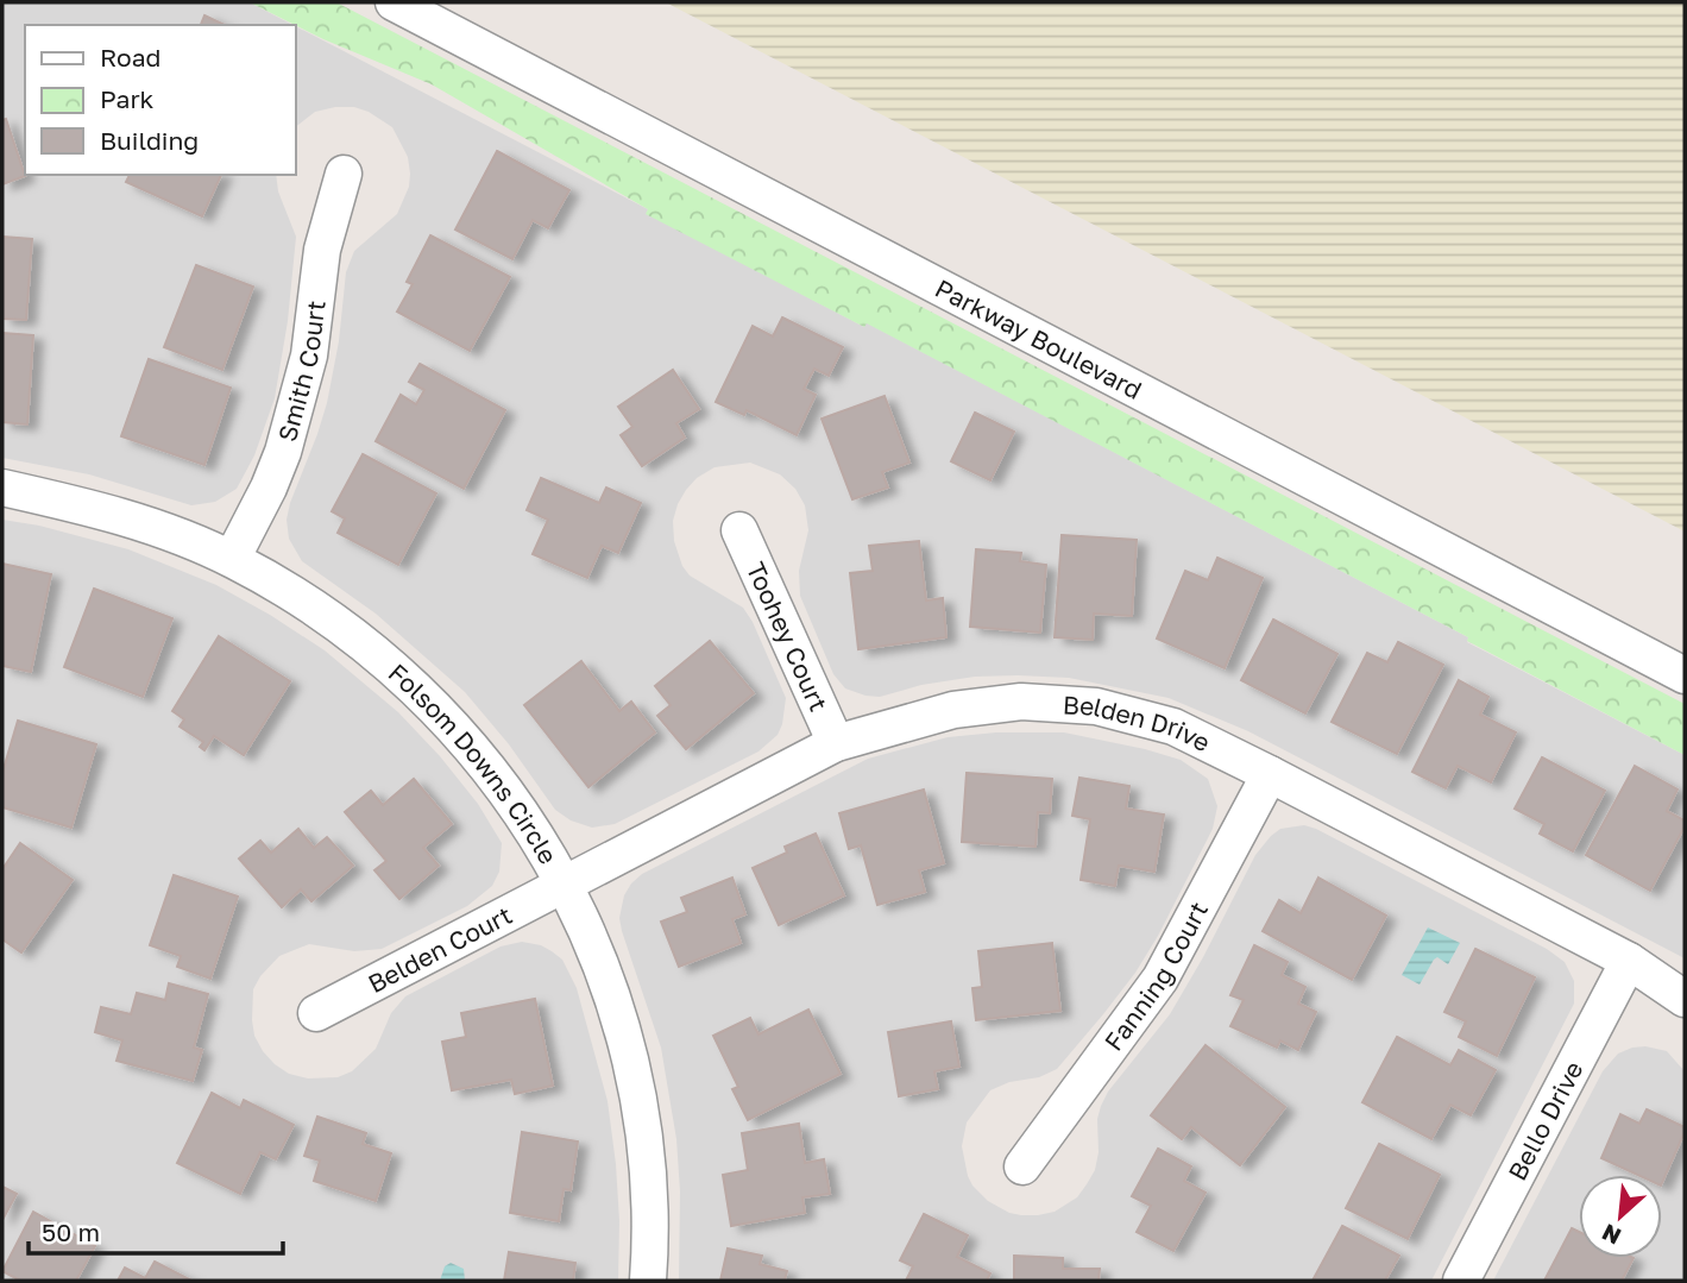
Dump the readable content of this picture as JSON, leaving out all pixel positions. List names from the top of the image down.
{
  "streets": {
    "street": [
      "Parkway Boulevard",
      "Smith Court",
      "Toohey Court",
      "Belden Drive",
      "Folsom Downs Circle",
      "Belden Court",
      "Fanning Court",
      "Bello Drive"
    ]
  },
  "crossings": [
    ["Smith Court", "Folsom Downs Circle"],
    ["Toohey Court", "Belden Drive"],
    ["Belden Drive", "Folsom Downs Circle"],
    ["Belden Drive", "Belden Court"],
    ["Belden Drive", "Fanning Court"],
    ["Belden Drive", "Bello Drive"],
    ["Folsom Downs Circle", "Belden Court"]
  ],
  "legend": ["Road", "Park", "Building"],
  "scale_bar": "50 m",
  "north": "bottom left"
}
